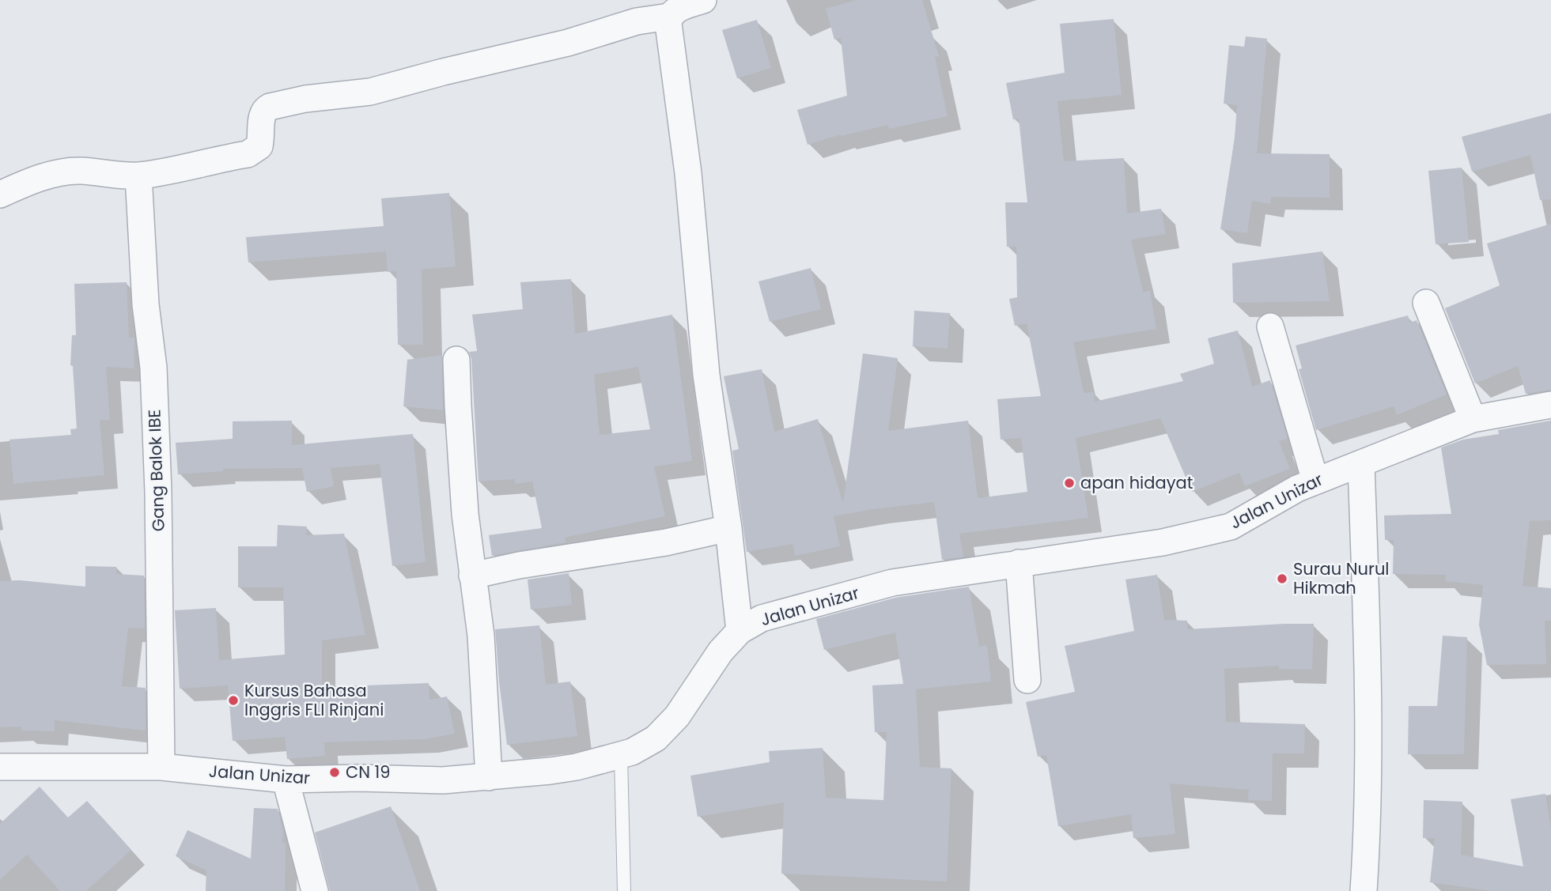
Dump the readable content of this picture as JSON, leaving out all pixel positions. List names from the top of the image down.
{
  "streets": {
    "street": ["Gang Balok IBE", "Jalan Unizar"]
  },
  "crossings": [
    ["Gang Balok IBE", "Jalan Unizar"]
  ],
  "places": [
    "apan hidayat",
    "Surau Nurul Hikmah",
    "Kursus Bahasa Inggris FLI Rinjani",
    "CN 19"
  ]
}
